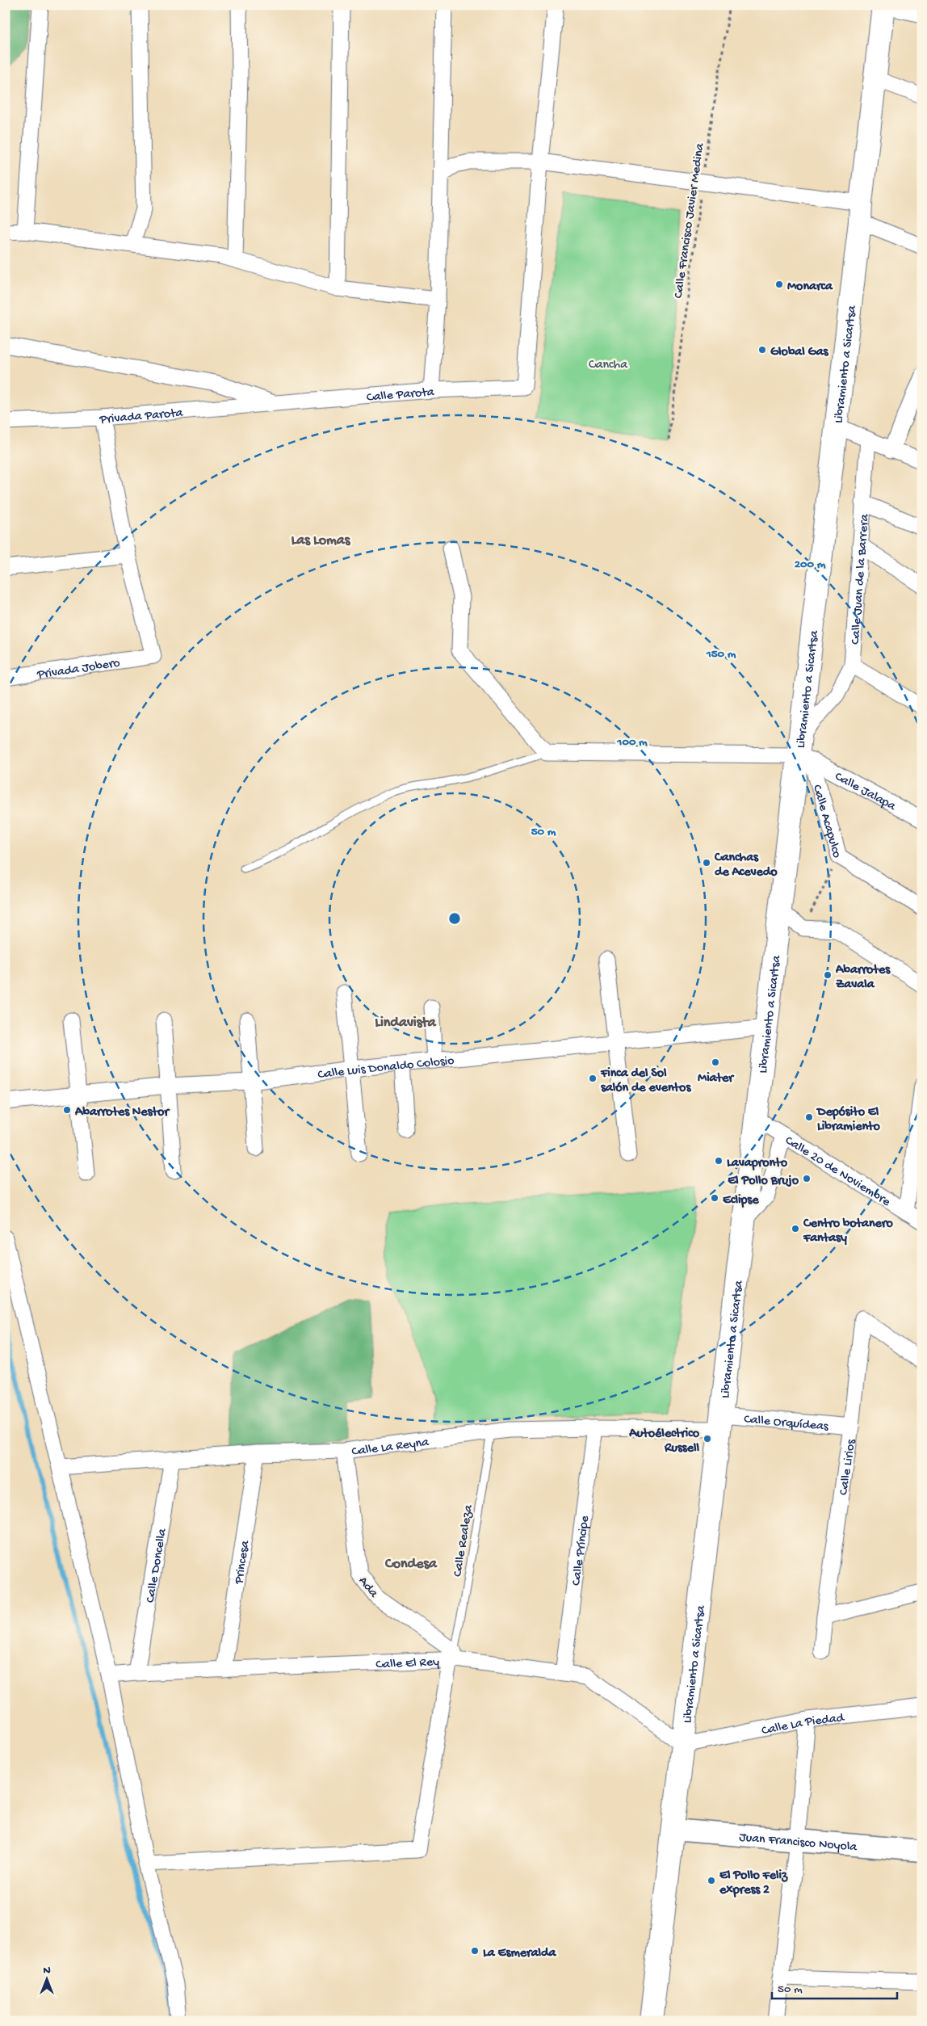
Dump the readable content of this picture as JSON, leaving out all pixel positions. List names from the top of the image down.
{
  "streets": {
    "main road": ["Libramiento a Sicartsa"],
    "street": [
      "Calle Parota",
      "Privada Parota",
      "Calle Juan de la Barrera",
      "Privada Jobero",
      "Calle Jalapa",
      "Calle Acapulco",
      "Calle Luis Donaldo Colosio",
      "Calle 20 de Noviembre",
      "Calle Orquídeas",
      "Calle La Reyna",
      "Calle Lirios",
      "Calle Príncipe",
      "Princesa",
      "Calle Doncella",
      "Ada",
      "Calle El Rey",
      "Calle La Piedad",
      "Juan Francisco Noyola"
    ],
    "lane": ["Calle Realeza"],
    "path": ["Calle Francisco Javier Medina"]
  },
  "crossings": [
    ["Libramiento a Sicartsa", "Calle Juan de la Barrera"],
    ["Libramiento a Sicartsa", "Calle Jalapa"],
    ["Libramiento a Sicartsa", "Calle Acapulco"],
    ["Libramiento a Sicartsa", "Calle Luis Donaldo Colosio"],
    ["Libramiento a Sicartsa", "Calle 20 de Noviembre"],
    ["Libramiento a Sicartsa", "Calle Orquídeas"],
    ["Libramiento a Sicartsa", "Calle La Reyna"],
    ["Libramiento a Sicartsa", "Calle El Rey"],
    ["Libramiento a Sicartsa", "Calle La Piedad"],
    ["Libramiento a Sicartsa", "Juan Francisco Noyola"],
    ["Calle Parota", "Privada Parota"],
    ["Calle Juan de la Barrera", "Calle Jalapa"],
    ["Calle Juan de la Barrera", "Calle Acapulco"],
    ["Calle Jalapa", "Calle Acapulco"],
    ["Calle Orquídeas", "Calle La Reyna"],
    ["Calle Orquídeas", "Calle Lirios"],
    ["Calle La Reyna", "Calle Realeza"],
    ["Calle La Reyna", "Calle Príncipe"],
    ["Calle La Reyna", "Princesa"],
    ["Calle La Reyna", "Calle Doncella"],
    ["Calle La Reyna", "Ada"],
    ["Calle Realeza", "Ada"],
    ["Calle Realeza", "Calle El Rey"],
    ["Calle Príncipe", "Calle El Rey"],
    ["Princesa", "Calle El Rey"],
    ["Calle Doncella", "Calle El Rey"],
    ["Ada", "Calle El Rey"],
    ["Calle El Rey", "Calle La Piedad"]
  ],
  "districts": ["Las Lomas", "Lindavista", "Condesa"],
  "parks": ["Cancha"],
  "places": [
    "Monarca",
    "Global Gas",
    "Canchas de Acevedo",
    "Abarrotes Zavala",
    "Miater",
    "Finca del Sol salón de eventos",
    "Abarrotes Nestor",
    "Depósito El Libramiento",
    "Lavapronto",
    "El Pollo Brujo",
    "Eclipse",
    "Centro botanero Fantasy",
    "Autoélectrico Russell",
    "El Pollo Feliz express 2",
    "La Esmeralda"
  ],
  "scale_bar": "50 m",
  "north": "top",
  "rings": [
    "200 m",
    "150 m",
    "100 m",
    "50 m"
  ]
}
